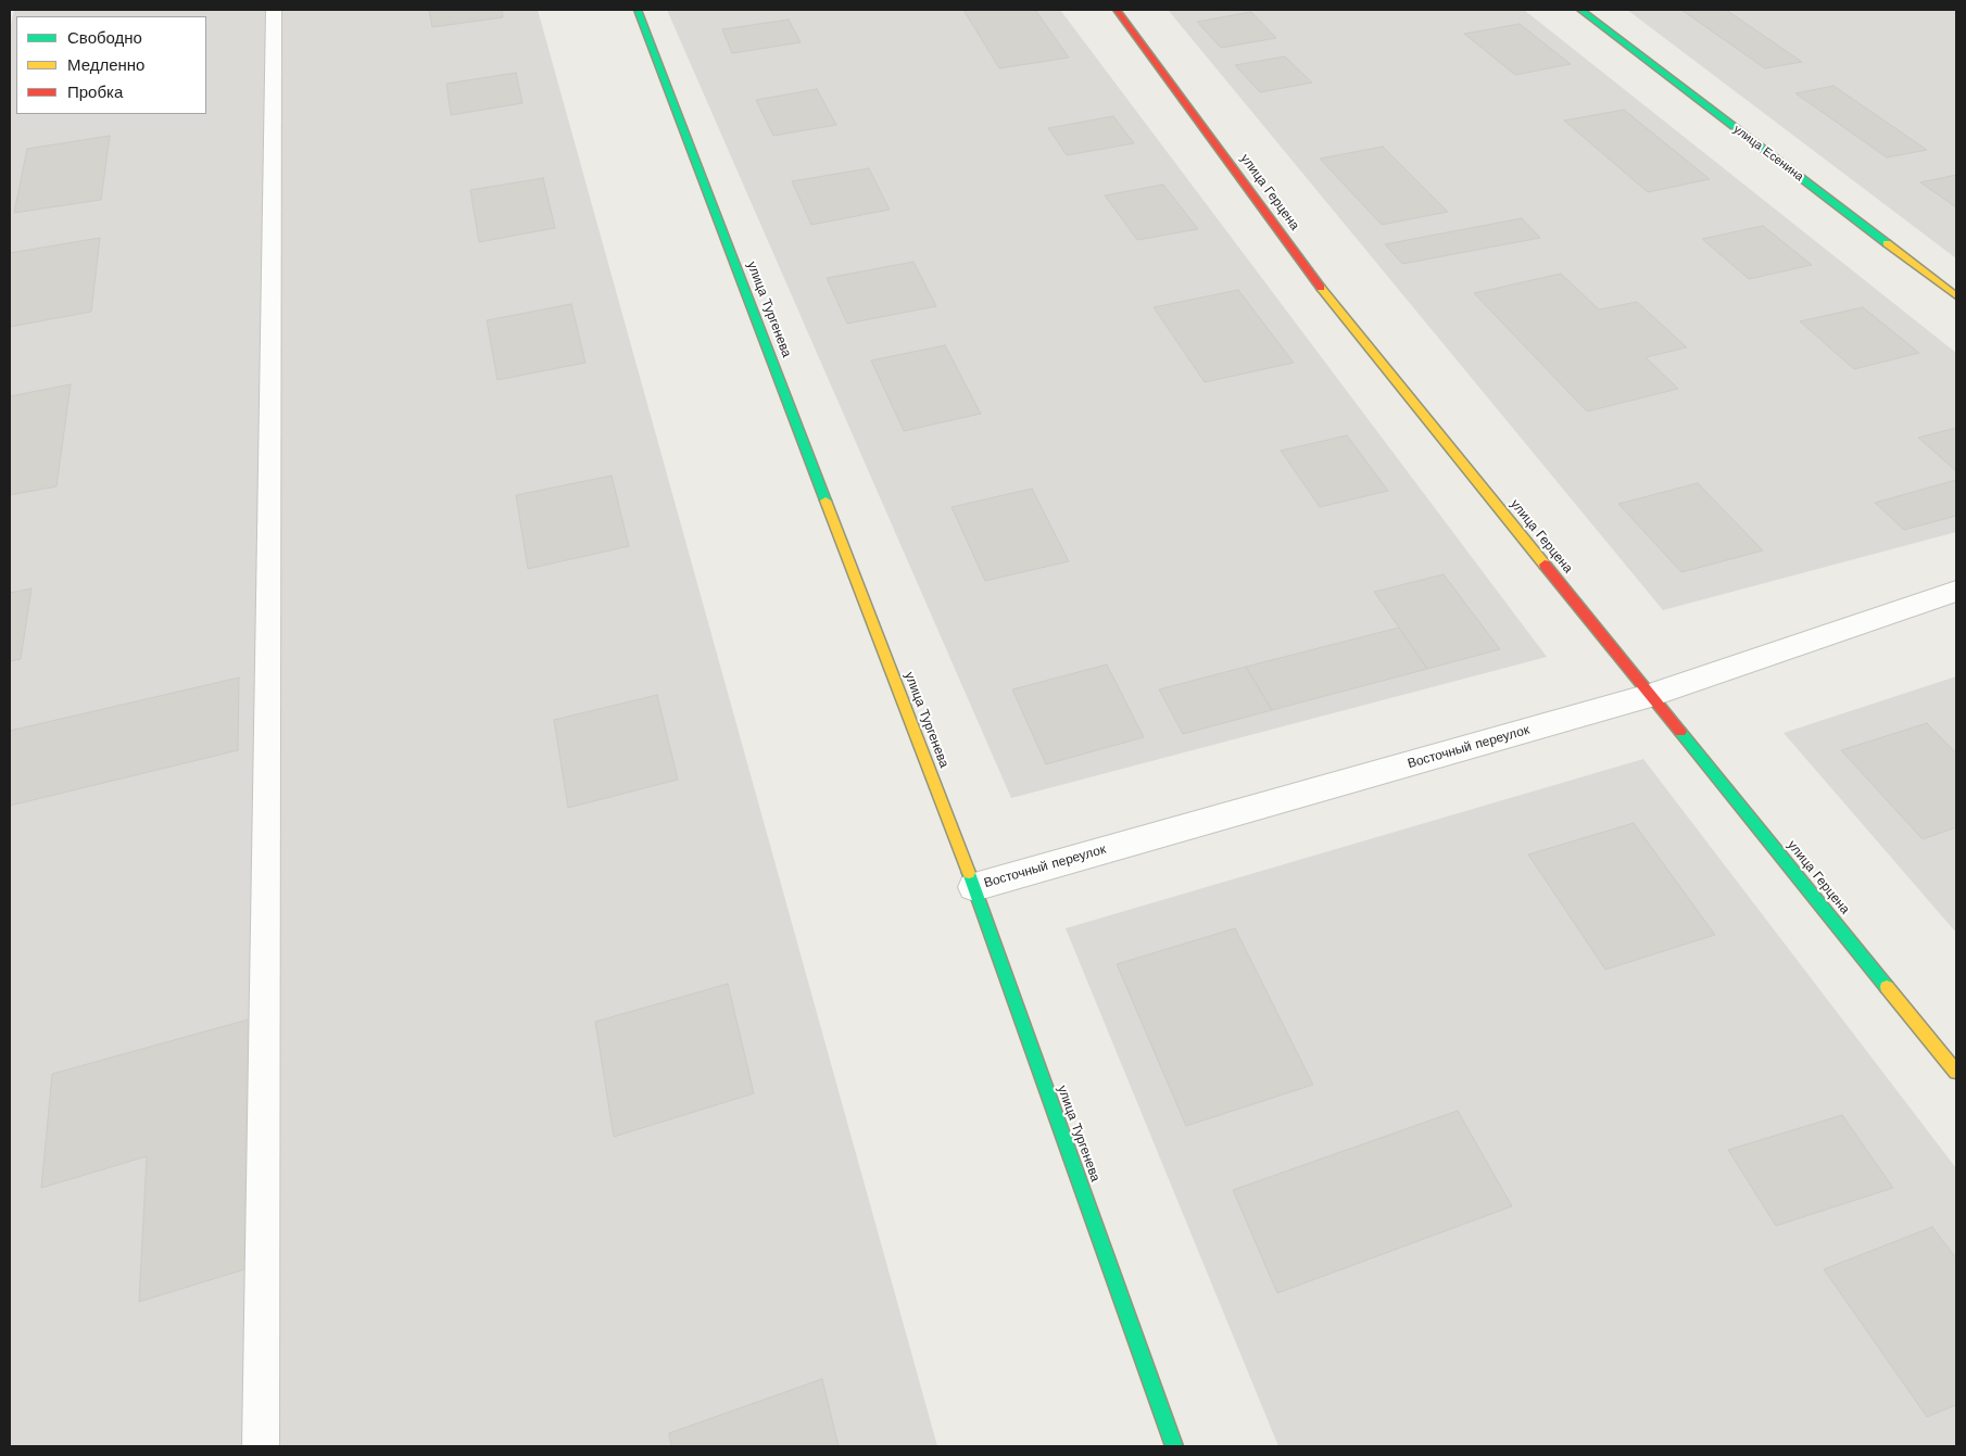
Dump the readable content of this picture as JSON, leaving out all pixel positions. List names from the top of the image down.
{
  "streets": {
    "street": [
      "улица Есенина",
      "улица Герцена",
      "улица Тургенева",
      "Восточный переулок"
    ]
  },
  "crossings": [
    ["улица Герцена", "Восточный переулок"],
    ["улица Тургенева", "Восточный переулок"]
  ],
  "legend": ["Свободно", "Медленно", "Пробка"]
}
